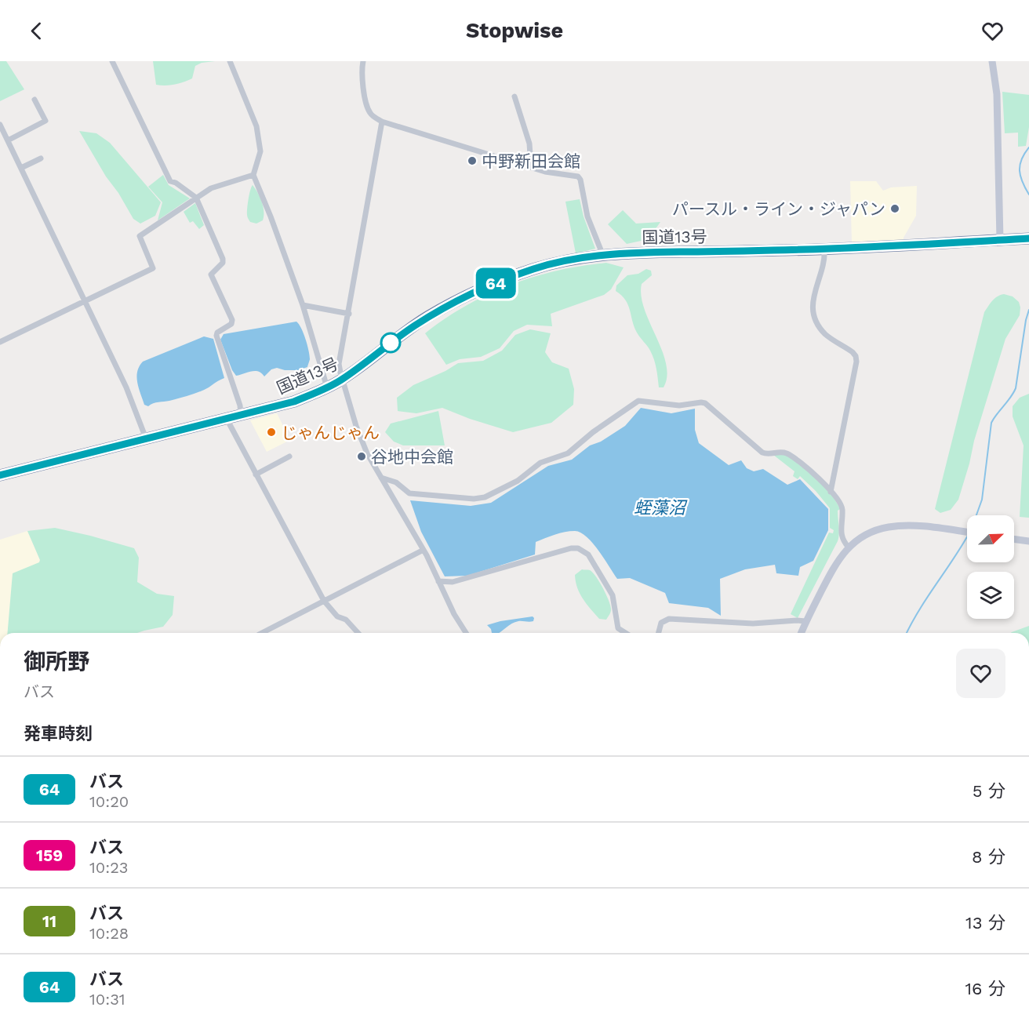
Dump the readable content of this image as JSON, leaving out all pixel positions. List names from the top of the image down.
{
  "streets": {
    "highway": ["国道13号"]
  },
  "water": ["蛭藻沼"],
  "places": [
    "中野新田会館",
    "パースル・ライン・ジャパン",
    "じゃんじゃん",
    "谷地中会館"
  ],
  "lines": ["bus line 64"],
  "north": "top right",
  "page": {
    "header": "Stopwise",
    "on_map": "64",
    "heading": [
      ["御所野", "バス"],
      "発車時刻"
    ],
    "list": [
      {
        "mark": "64",
        "name": "バス",
        "note": "10:20",
        "value": "5 分"
      },
      {
        "mark": "159",
        "name": "バス",
        "note": "10:23",
        "value": "8 分"
      },
      {
        "mark": "11",
        "name": "バス",
        "note": "10:28",
        "value": "13 分"
      },
      {
        "mark": "64",
        "name": "バス",
        "note": "10:31",
        "value": "16 分"
      }
    ]
  }
}
